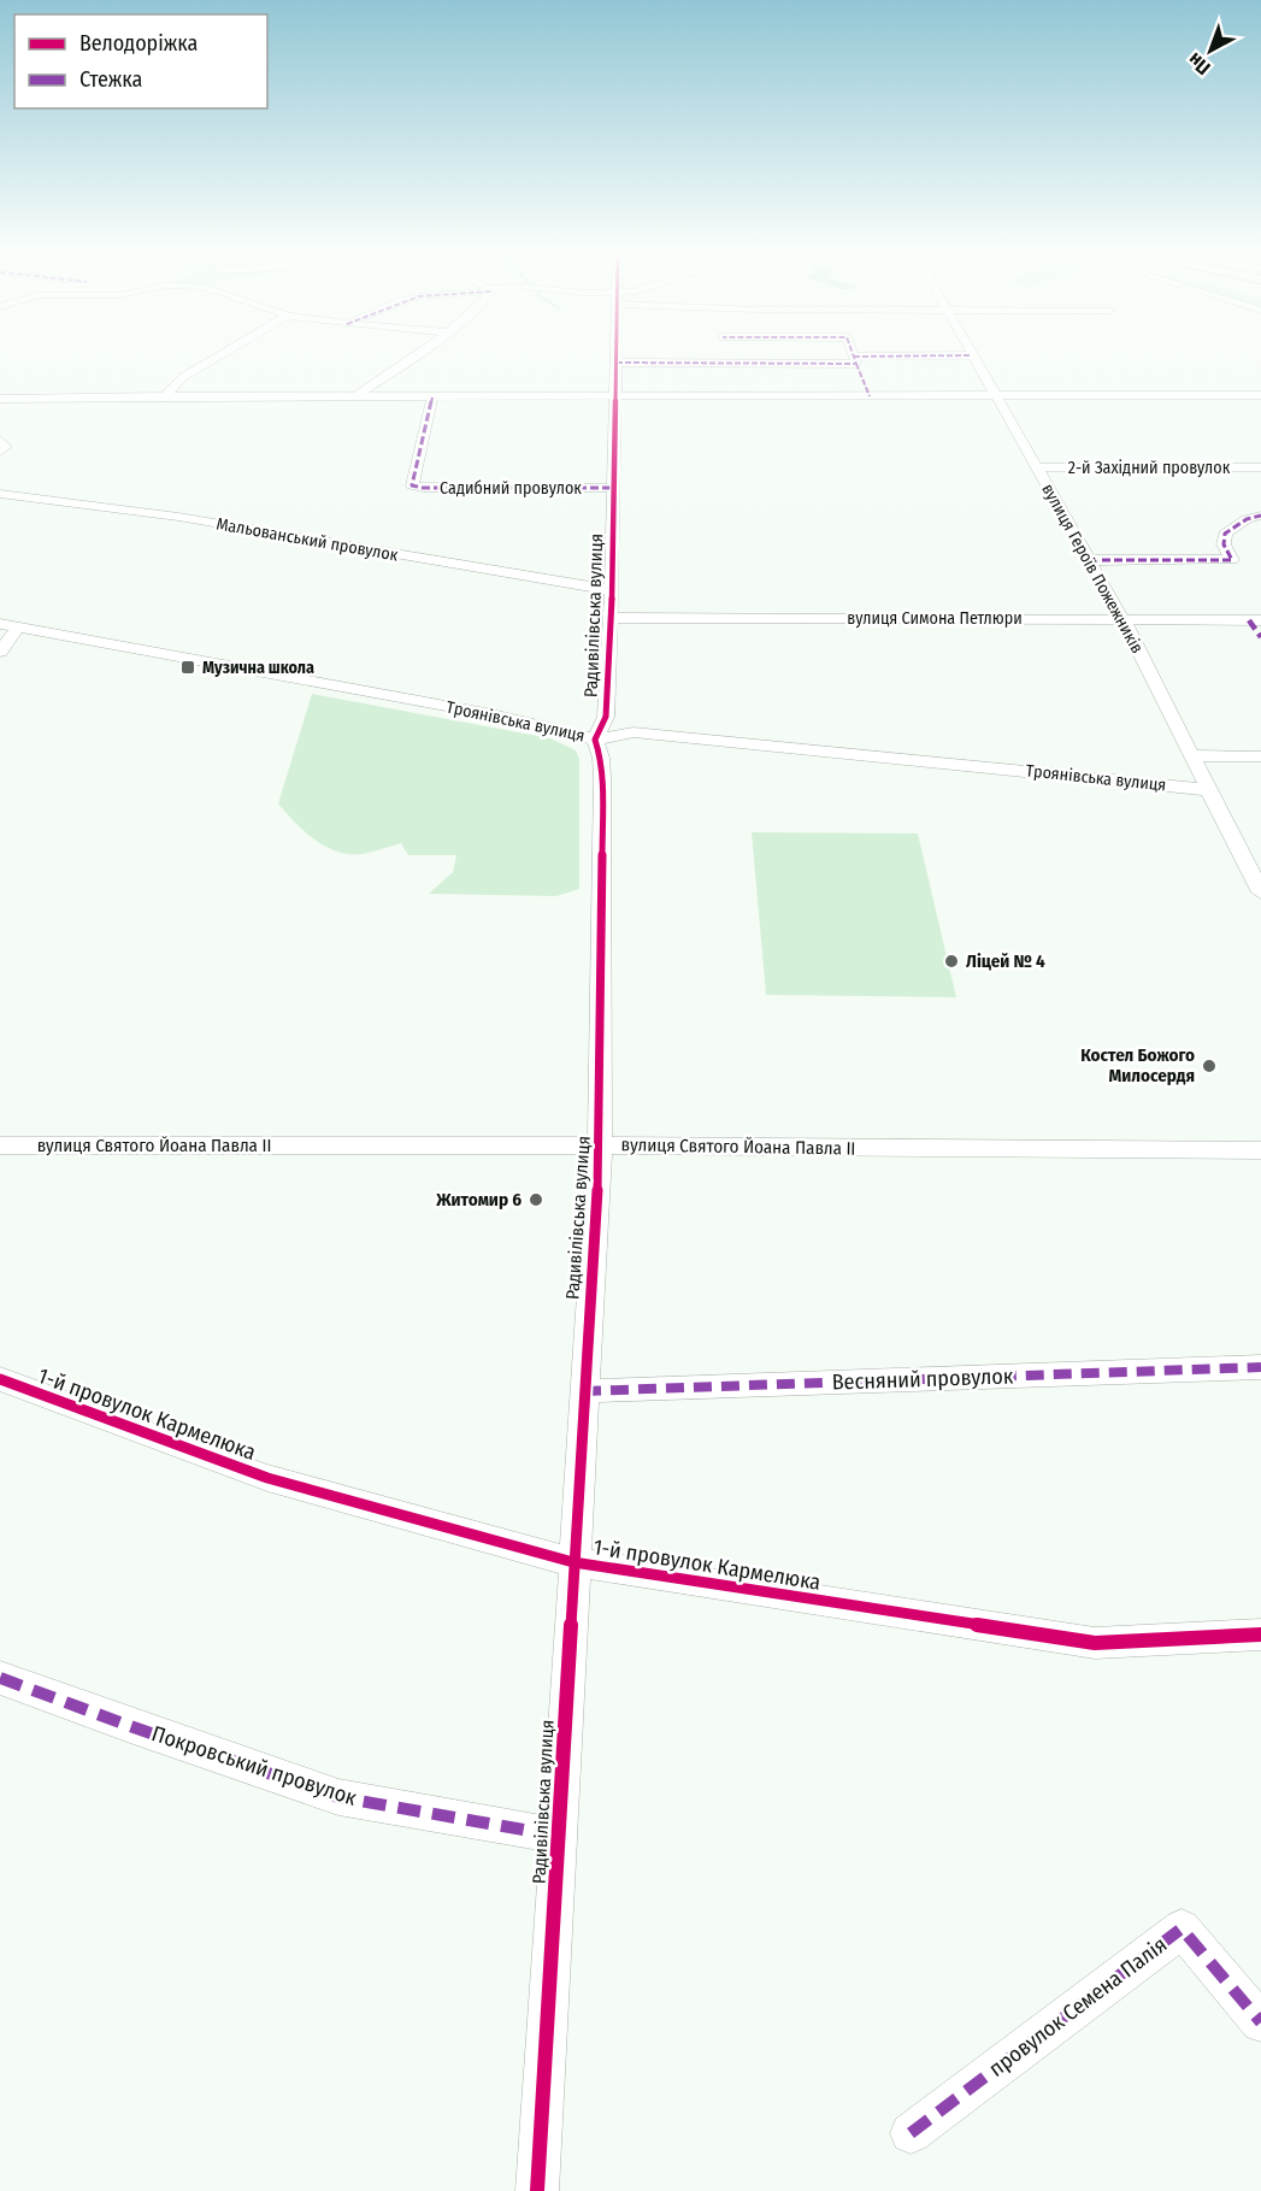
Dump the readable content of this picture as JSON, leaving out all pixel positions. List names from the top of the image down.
{
  "streets": {
    "street": [
      "2-й Західний провулок",
      "Садибний провулок",
      "Мальованський провулок",
      "вулиця Героїв Пожежників",
      "Радивілівська вулиця",
      "вулиця Симона Петлюри",
      "Троянівська вулиця",
      "вулиця Святого Йоана Павла II",
      "Весняний провулок",
      "1-й провулок Кармелюка",
      "Покровський провулок",
      "провулок Семена Палія"
    ]
  },
  "crossings": [
    ["2-й Західний провулок", "вулиця Героїв Пожежників"],
    ["Садибний провулок", "Радивілівська вулиця"],
    ["Мальованський провулок", "Радивілівська вулиця"],
    ["вулиця Героїв Пожежників", "вулиця Симона Петлюри"],
    ["вулиця Героїв Пожежників", "Троянівська вулиця"],
    ["Радивілівська вулиця", "вулиця Симона Петлюри"],
    ["Радивілівська вулиця", "Троянівська вулиця"],
    ["Радивілівська вулиця", "вулиця Святого Йоана Павла II"],
    ["Радивілівська вулиця", "Весняний провулок"],
    ["Радивілівська вулиця", "1-й провулок Кармелюка"],
    ["Радивілівська вулиця", "Покровський провулок"]
  ],
  "places": {
    "transit": ["Музична школа"],
    "other": ["Ліцей № 4", "Костел Божого Милосердя", "Житомир 6"]
  },
  "legend": ["Велодоріжка", "Стежка"],
  "north": "bottom left"
}
